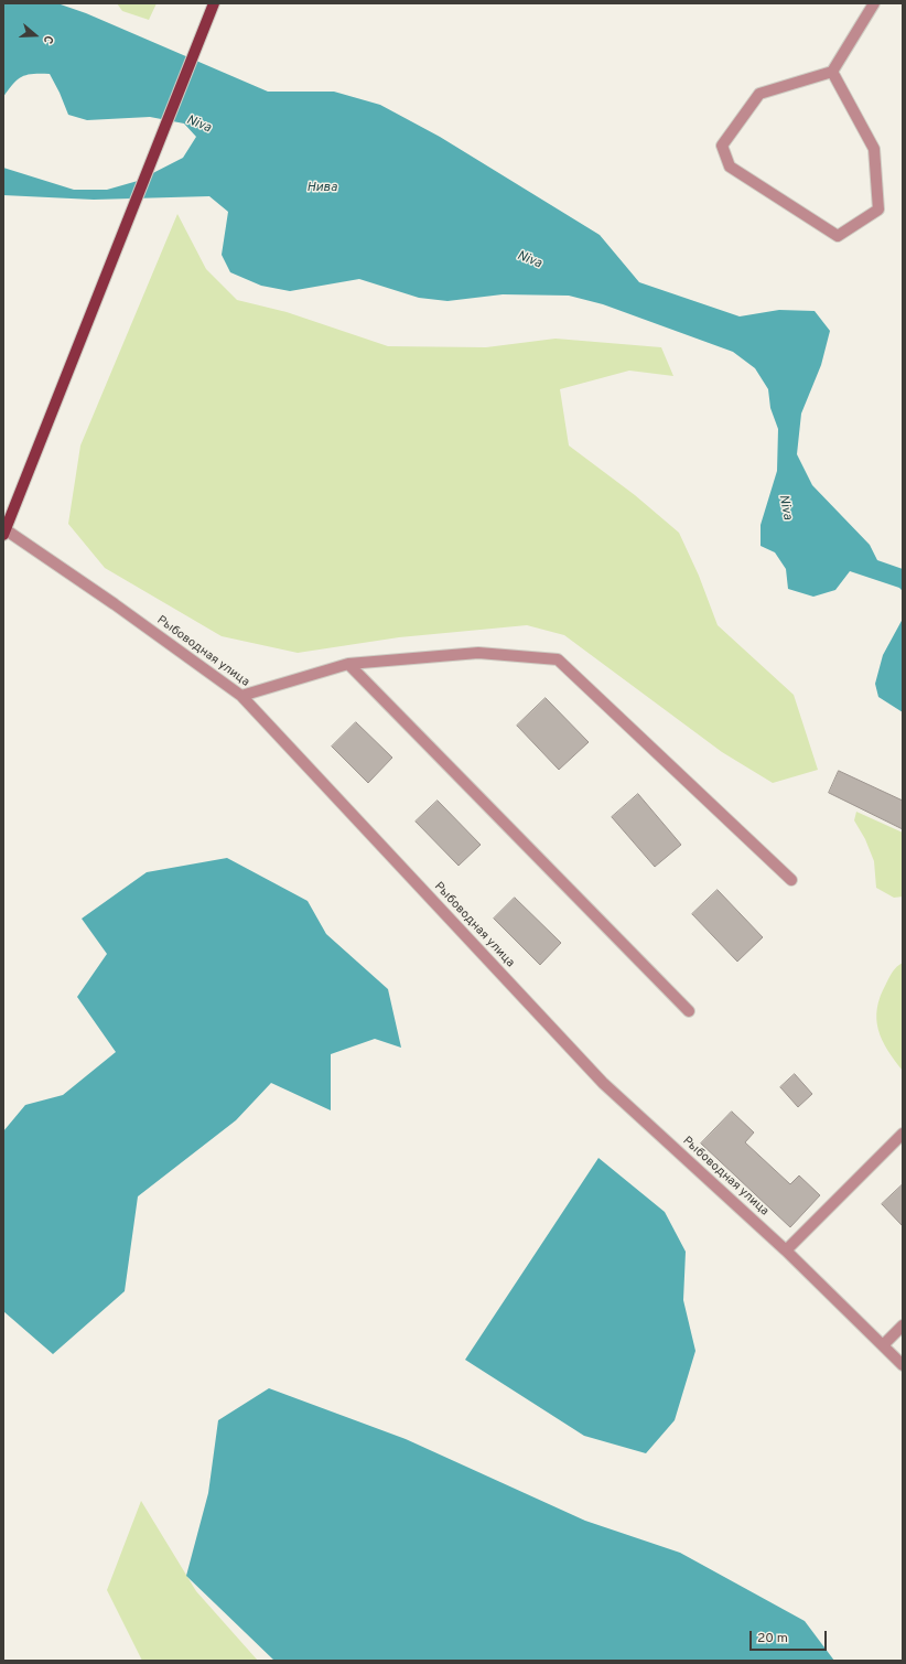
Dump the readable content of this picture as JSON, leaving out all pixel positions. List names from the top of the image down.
{
  "streets": {
    "street": ["Рыбоводная улица"]
  },
  "water": ["Niva", "Нива"],
  "scale_bar": "20 m",
  "north": "right"
}
